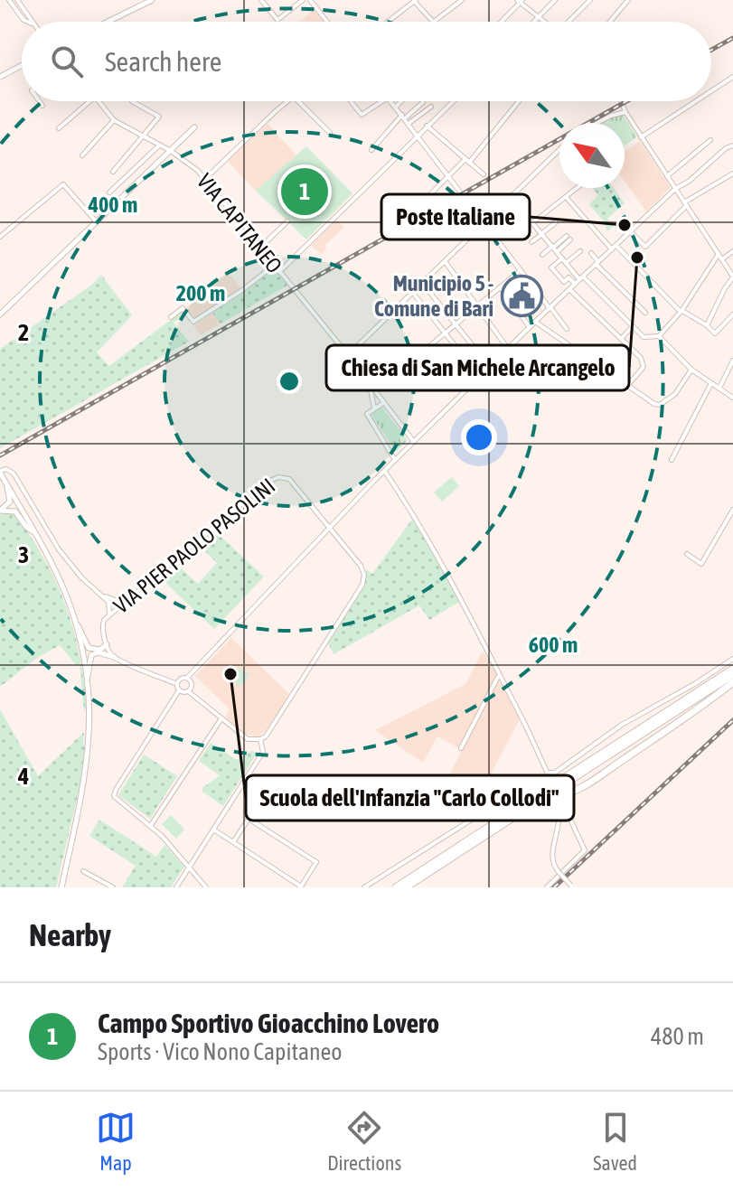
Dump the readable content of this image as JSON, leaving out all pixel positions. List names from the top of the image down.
{
  "streets": {
    "street": ["VIA CAPITANEO", "VIA PIER PAOLO PASOLINI"]
  },
  "places": {
    "other": ["Poste Italiane", "Chiesa di San Michele Arcangelo", "Scuola dell'Infanzia \"Carlo Collodi\""],
    "public building": ["Municipio 5 - Comune di Bari"]
  },
  "north": "top left",
  "page": {
    "search": "Search here",
    "pins": "1",
    "heading": "Nearby",
    "list": [
      {
        "mark": "1",
        "name": "Campo Sportivo Gioacchino Lovero",
        "note": "Sports · Vico Nono Capitaneo",
        "value": "480 m"
      }
    ],
    "nav": ["Map", "Directions", "Saved"]
  },
  "grid": {
    "rows": ["2", "3", "4"]
  },
  "rings": ["400 m", "200 m", "600 m"]
}
